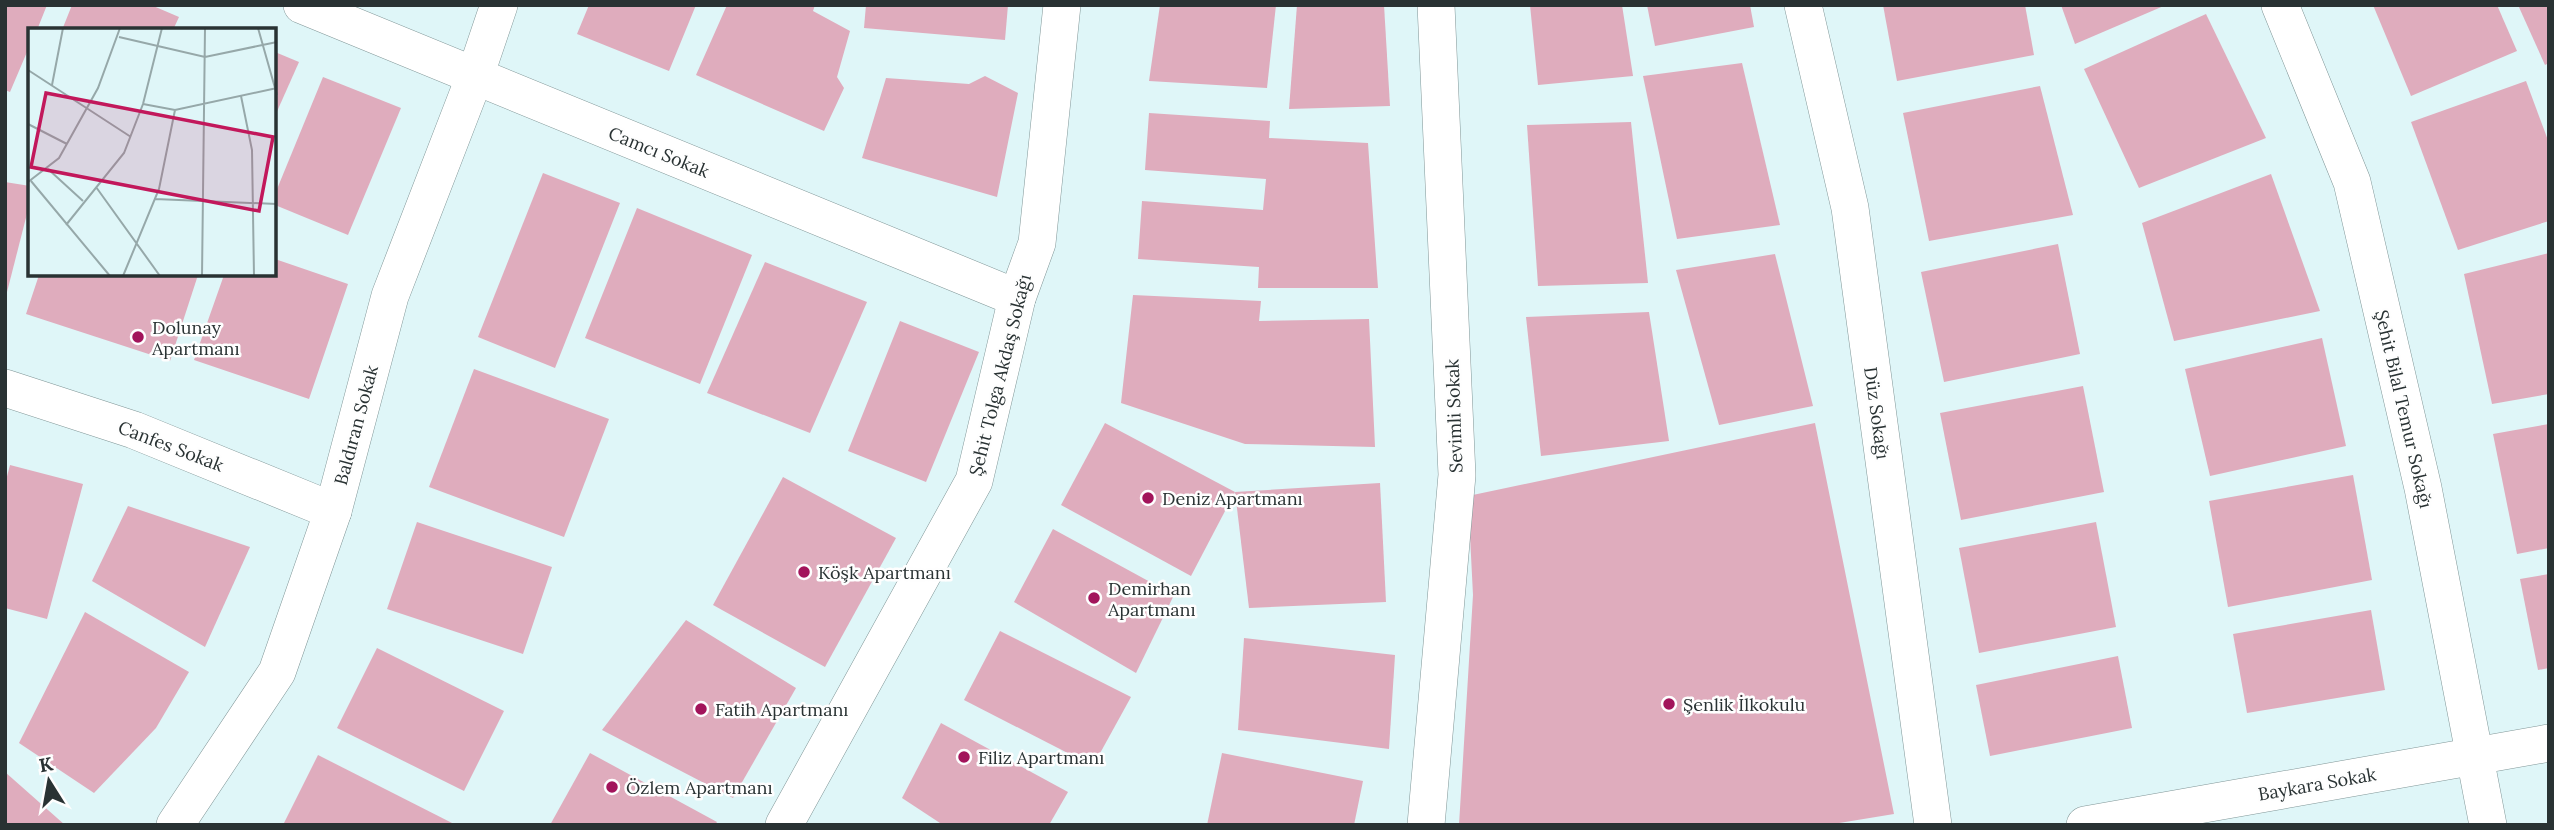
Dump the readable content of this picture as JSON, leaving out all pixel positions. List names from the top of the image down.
{
  "streets": {
    "street": [
      "Camcı Sokak",
      "Şehit Tolga Akdaş Sokağı",
      "Şehit Bilal Temur Sokağı",
      "Düz Sokağı",
      "Sevimli Sokak",
      "Baldıran Sokak",
      "Canfes Sokak",
      "Baykara Sokak"
    ]
  },
  "crossings": [
    ["Camcı Sokak", "Şehit Tolga Akdaş Sokağı"],
    ["Camcı Sokak", "Baldıran Sokak"],
    ["Şehit Bilal Temur Sokağı", "Baykara Sokak"],
    ["Baldıran Sokak", "Canfes Sokak"]
  ],
  "places": [
    "Dolunay Apartmanı",
    "Deniz Apartmanı",
    "Köşk Apartmanı",
    "Demirhan Apartmanı",
    "Şenlik İlkokulu",
    "Fatih Apartmanı",
    "Filiz Apartmanı",
    "Özlem Apartmanı"
  ],
  "north": "top"
}
